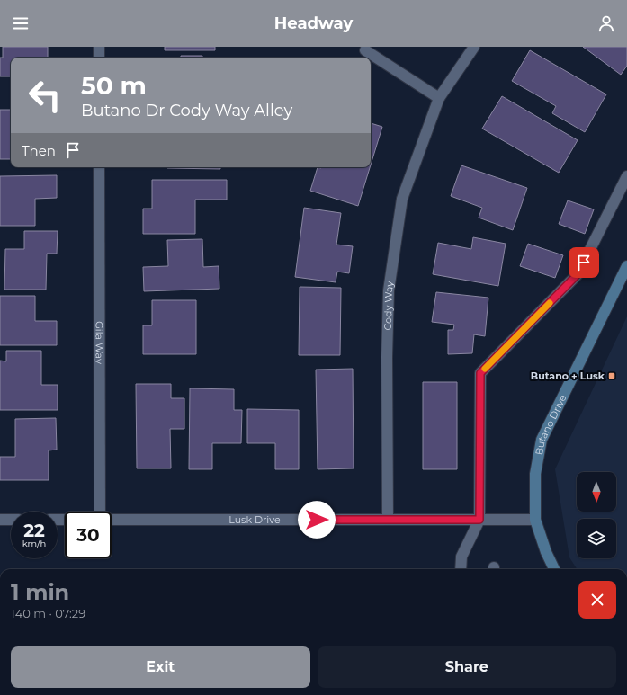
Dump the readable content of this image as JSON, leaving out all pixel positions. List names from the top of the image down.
{
  "streets": {
    "street": [
      "Cody Way",
      "Gila Way",
      "Butano Drive",
      "Lusk Drive"
    ]
  },
  "crossings": [
    ["Cody Way", "Lusk Drive"],
    ["Butano Drive", "Lusk Drive"]
  ],
  "places": {
    "transit": ["Butano + Lusk"]
  },
  "north": "bottom",
  "page": {
    "header": "Headway",
    "turn": ["50 m", "Butano Dr Cody Way Alley"],
    "then": "Then",
    "speed": "22 km/h",
    "limit": "30",
    "heading": ["1 min", "140 m · 07:29"],
    "buttons": ["Exit", "Share"]
  }
}
